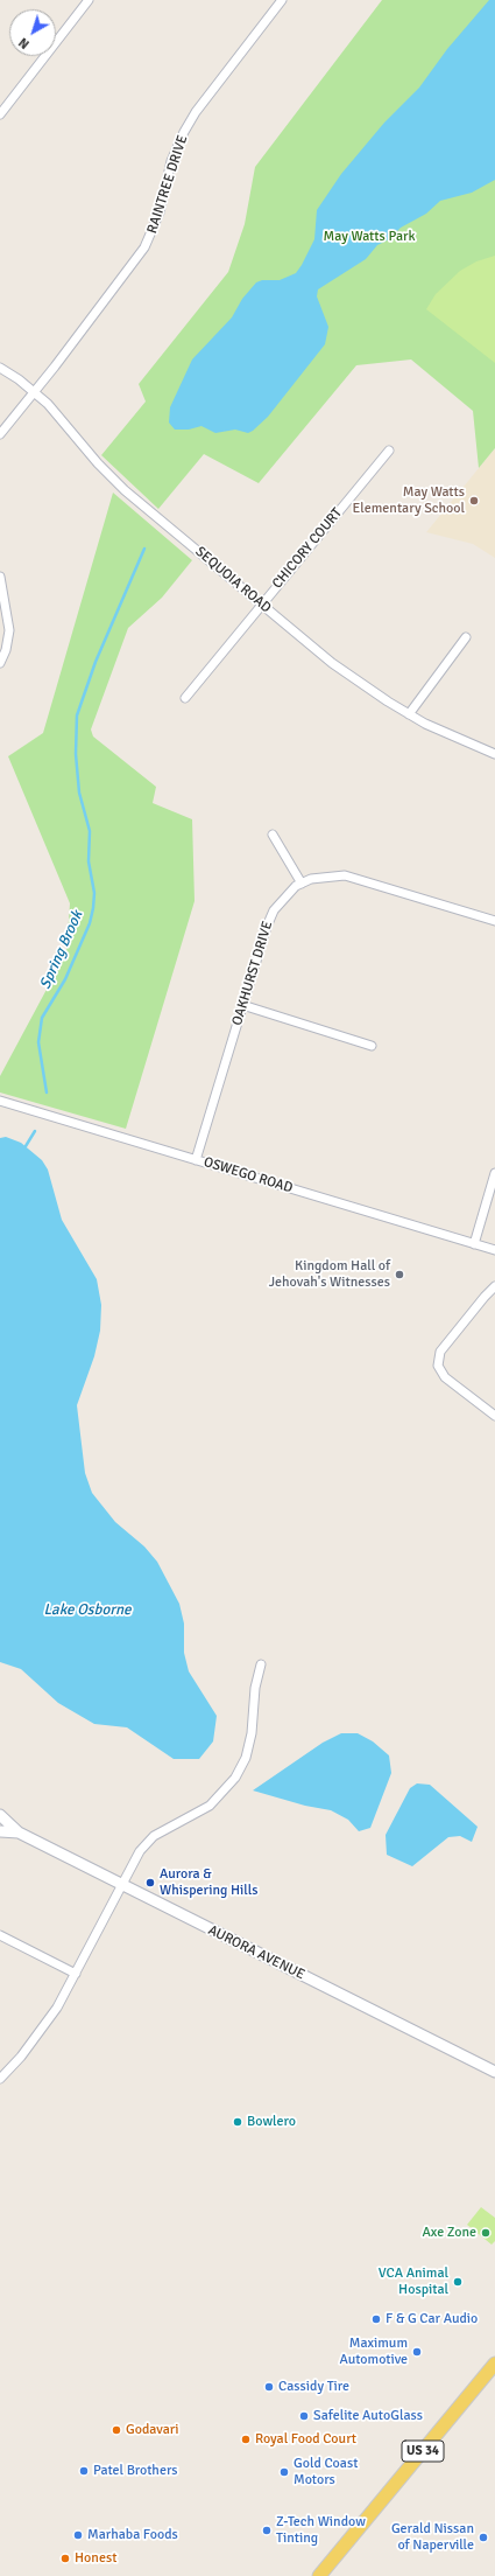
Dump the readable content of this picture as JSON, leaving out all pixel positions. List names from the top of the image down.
{
  "streets": {
    "main road": ["AURORA AVENUE", "US 34"],
    "street": [
      "RAINTREE DRIVE",
      "CHICORY COURT",
      "SEQUOIA ROAD",
      "OAKHURST DRIVE",
      "OSWEGO ROAD"
    ]
  },
  "crossings": [
    ["RAINTREE DRIVE", "SEQUOIA ROAD"],
    ["CHICORY COURT", "SEQUOIA ROAD"],
    ["OAKHURST DRIVE", "OSWEGO ROAD"]
  ],
  "water": ["Spring Brook", "Lake Osborne"],
  "parks": ["May Watts Park"],
  "places": [
    "May Watts Elementary School",
    "Kingdom Hall of Jehovah's Witnesses",
    "Aurora & Whispering Hills",
    "Bowlero",
    "Axe Zone",
    "VCA Animal Hospital",
    "F & G Car Audio",
    "Maximum Automotive",
    "Cassidy Tire",
    "Safelite AutoGlass",
    "Godavari",
    "Royal Food Court",
    "Patel Brothers",
    "Gold Coast Motors",
    "Z-Tech Window Tinting",
    "Marhaba Foods",
    "Gerald Nissan of Naperville",
    "Honest"
  ],
  "north": "bottom left"
}
